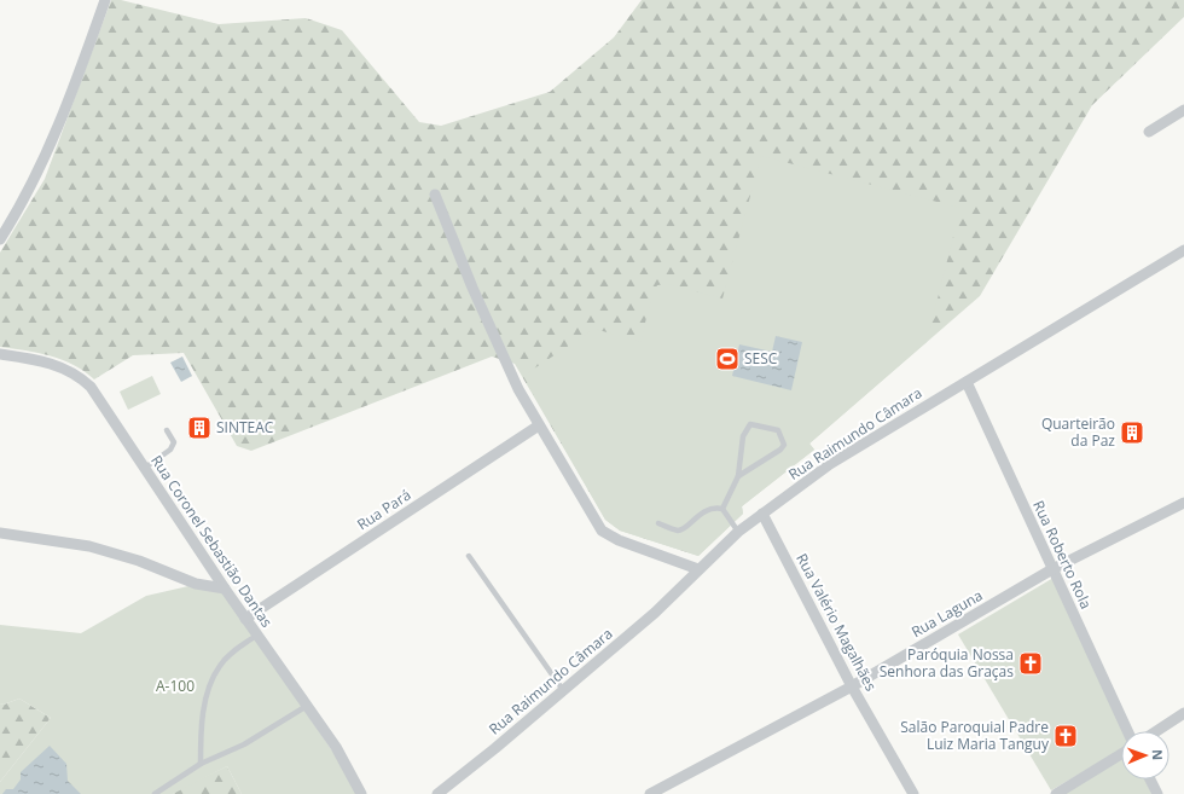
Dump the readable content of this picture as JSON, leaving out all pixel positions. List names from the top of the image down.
{
  "streets": {
    "street": [
      "Rua Raimundo Câmara",
      "Rua Pará",
      "Rua Coronel Sebastião Dantas",
      "Rua Roberto Rola",
      "Rua Laguna",
      "Rua Valério Magalhães"
    ]
  },
  "crossings": [
    ["Rua Raimundo Câmara", "Rua Roberto Rola"],
    ["Rua Raimundo Câmara", "Rua Valério Magalhães"],
    ["Rua Pará", "Rua Coronel Sebastião Dantas"],
    ["Rua Roberto Rola", "Rua Laguna"],
    ["Rua Laguna", "Rua Valério Magalhães"]
  ],
  "parks": ["A-100"],
  "places": {
    "sports": ["SESC"],
    "building": ["SINTEAC", "Quarteirão da Paz"],
    "church": ["Paróquia Nossa Senhora das Graças", "Salão Paroquial Padre Luiz Maria Tanguy"]
  },
  "north": "right"
}
